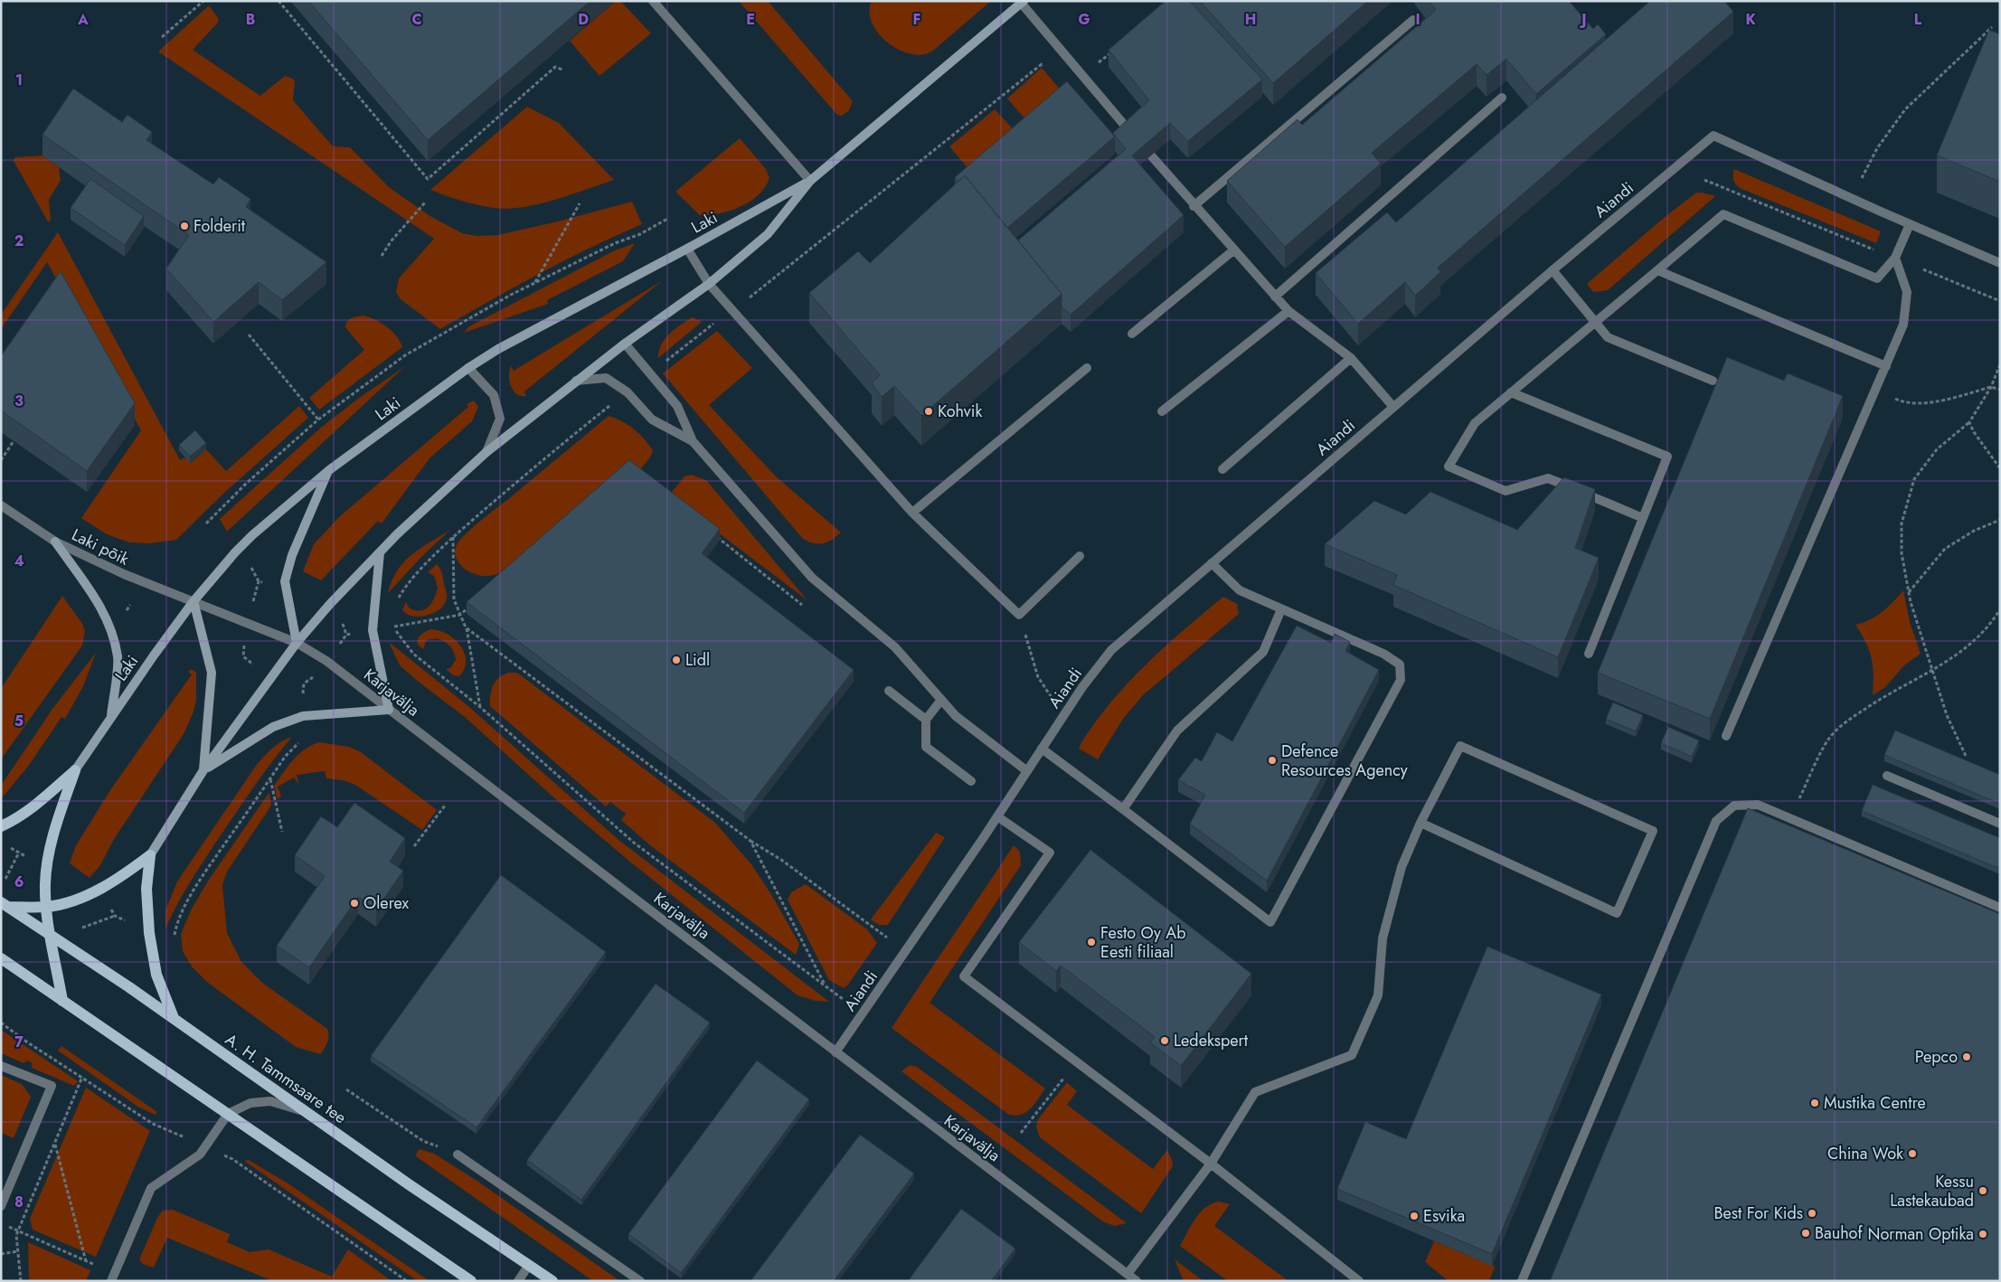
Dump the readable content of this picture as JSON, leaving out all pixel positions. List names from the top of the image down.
{
  "streets": {
    "main road": ["A. H. Tammsaare tee"],
    "street": [
      "Aiandi",
      "Laki",
      "Laki põik",
      "Karjavälja"
    ]
  },
  "crossings": [
    ["Aiandi", "Karjavälja"],
    ["Laki", "Laki põik"],
    ["Laki", "Karjavälja"],
    ["Laki põik", "Karjavälja"]
  ],
  "places": [
    "Folderit",
    "Kohvik",
    "Lidl",
    "Defence Resources Agency",
    "Olerex",
    "Festo Oy Ab Eesti filiaal",
    "Ledekspert",
    "Pepco",
    "Mustika Centre",
    "China Wok",
    "Kessu Lastekaubad",
    "Best For Kids",
    "Esvika",
    "Bauhof",
    "Norman Optika"
  ],
  "grid": {
    "columns": [
      "A",
      "B",
      "C",
      "D",
      "E",
      "F",
      "G",
      "H",
      "I",
      "J",
      "K",
      "L"
    ],
    "rows": [
      "1",
      "2",
      "3",
      "4",
      "5",
      "6",
      "7",
      "8"
    ]
  }
}
